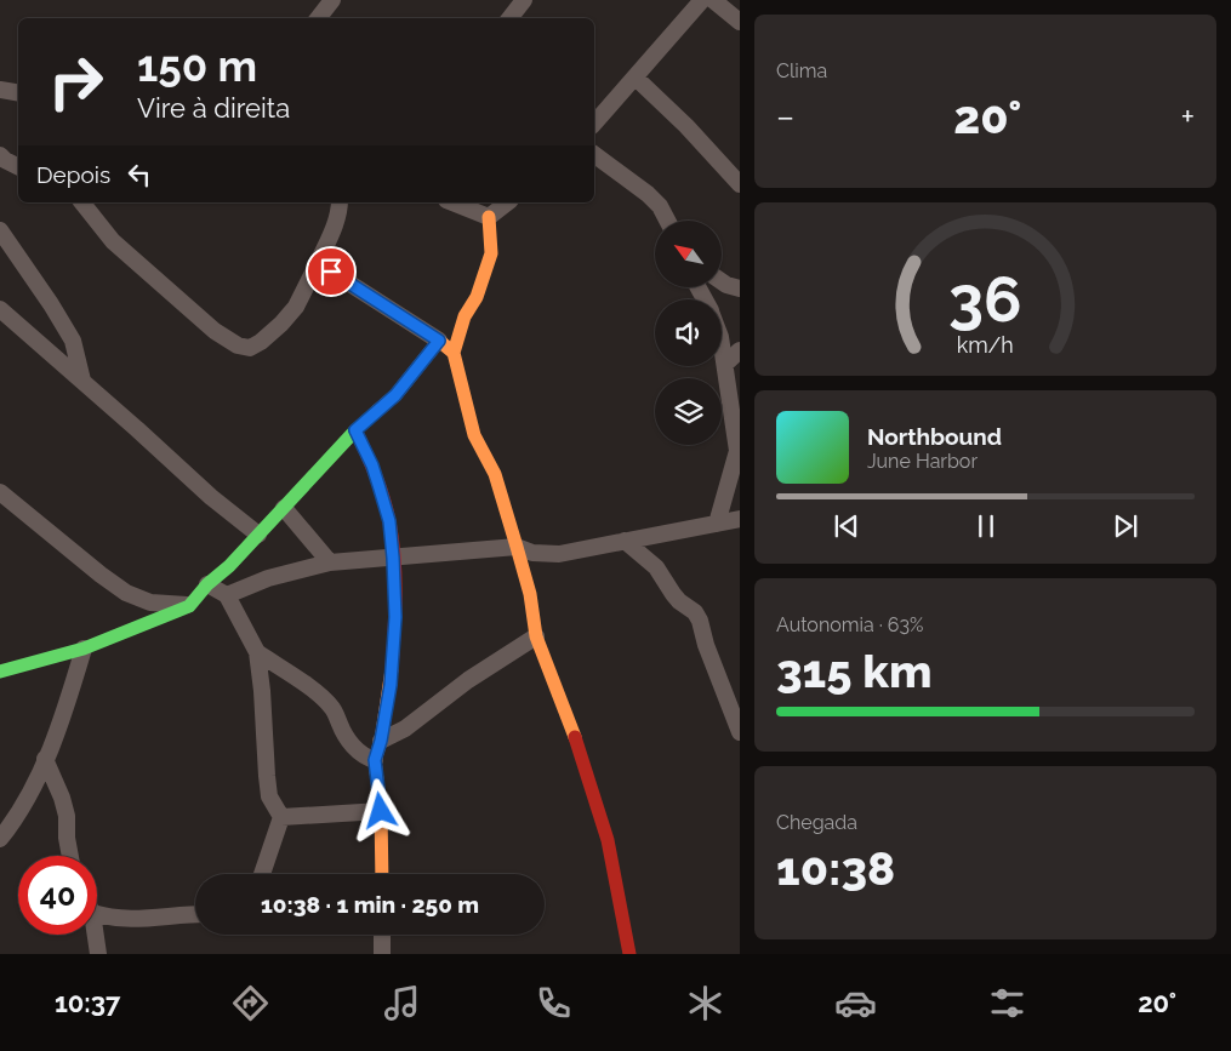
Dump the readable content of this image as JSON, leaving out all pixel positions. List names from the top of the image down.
{
  "north": "top left",
  "page": {
    "tile": [
      "Clima",
      ["Autonomia · 63%", "315 km"],
      ["Chegada", "10:38"]
    ],
    "turn": ["150 m", "Vire à direita"],
    "heat": ["−", "20°", "+"],
    "then": "Depois",
    "song": ["Northbound", "June Harbor"],
    "limit": "40",
    "trip": "10:38 · 1 min · 250 m",
    "tabs": ["10:37", "20°"],
    "gauge": ["36", "km/h"]
  }
}
